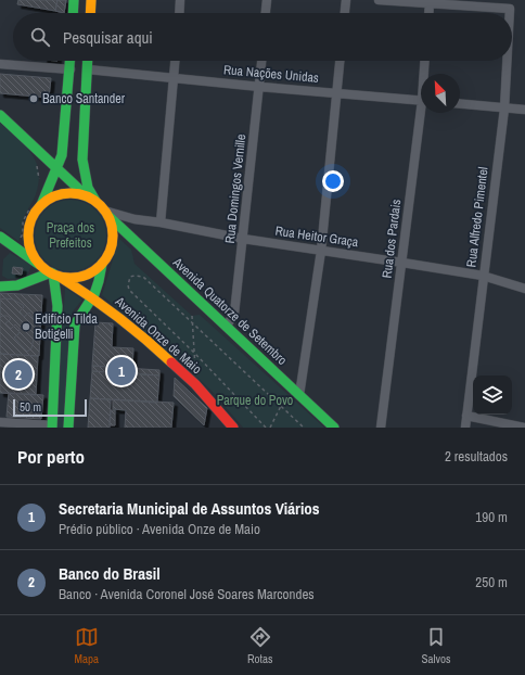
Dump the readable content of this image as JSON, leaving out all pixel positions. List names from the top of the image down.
{
  "streets": {
    "main road": ["Avenida Quatorze de Setembro", "Avenida Onze de Maio"],
    "street": [
      "Rua Nações Unidas",
      "Rua Domingos Vernille",
      "Rua Alfredo Pimentel",
      "Rua Heitor Graça",
      "Rua dos Pardais"
    ]
  },
  "crossings": [
    ["Rua Nações Unidas", "Rua Domingos Vernille"],
    ["Rua Domingos Vernille", "Rua Heitor Graça"],
    ["Rua Domingos Vernille", "Avenida Quatorze de Setembro"],
    ["Rua Alfredo Pimentel", "Rua Heitor Graça"],
    ["Rua Heitor Graça", "Rua dos Pardais"],
    ["Rua Heitor Graça", "Avenida Quatorze de Setembro"],
    ["Rua Heitor Graça", "Avenida Onze de Maio"],
    ["Avenida Quatorze de Setembro", "Avenida Onze de Maio"]
  ],
  "parks": ["Praça dos Prefeitos", "Parque do Povo"],
  "places": ["Banco Santander", "Edifício Tilda Botigelli"],
  "scale_bar": "50 m",
  "north": "top left",
  "page": {
    "search": "Pesquisar aqui",
    "pins": ["1", "2"],
    "scale": "50 m",
    "heading": ["Por perto", "2 resultados"],
    "list": [
      {
        "mark": "1",
        "name": "Secretaria Municipal de Assuntos Viários",
        "note": "Prédio público · Avenida Onze de Maio",
        "value": "190 m"
      },
      {
        "mark": "2",
        "name": "Banco do Brasil",
        "note": "Banco · Avenida Coronel José Soares Marcondes",
        "value": "250 m"
      }
    ],
    "nav": ["Mapa", "Rotas", "Salvos"]
  }
}
